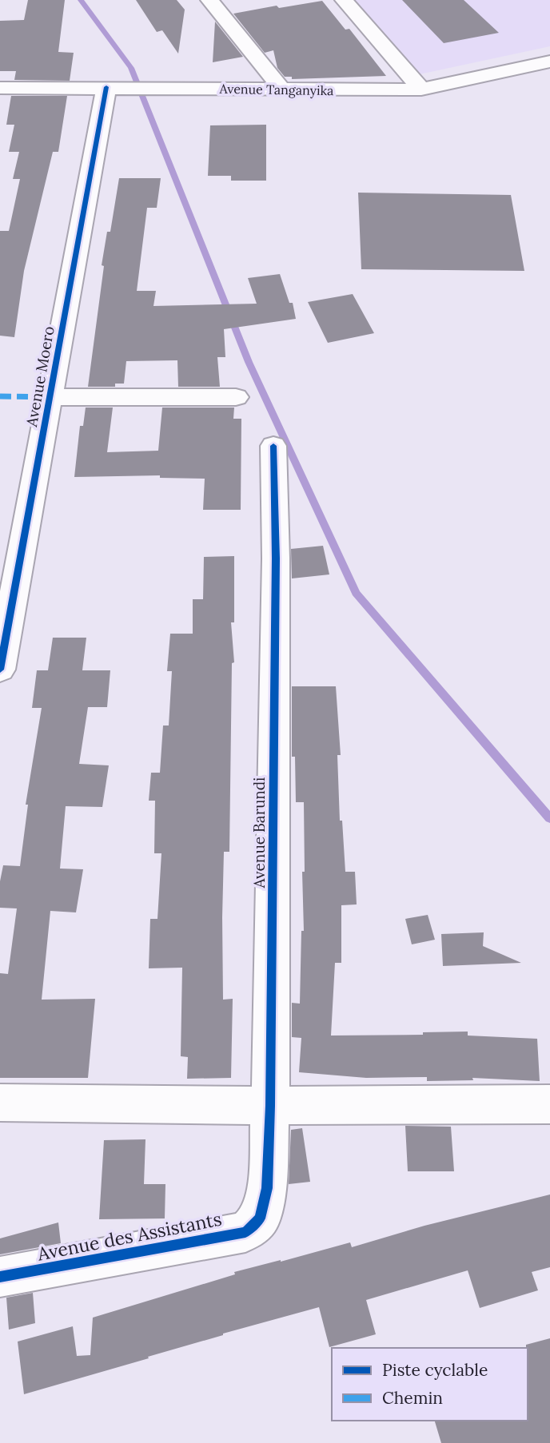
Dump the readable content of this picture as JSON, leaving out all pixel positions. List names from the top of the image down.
{
  "streets": {
    "street": [
      "Avenue Tanganyika",
      "Avenue Moero",
      "Avenue Barundi",
      "Avenue des Assistants"
    ]
  },
  "crossings": [
    ["Avenue Tanganyika", "Avenue Moero"],
    ["Avenue Barundi", "Avenue des Assistants"]
  ],
  "legend": ["Piste cyclable", "Chemin"]
}
